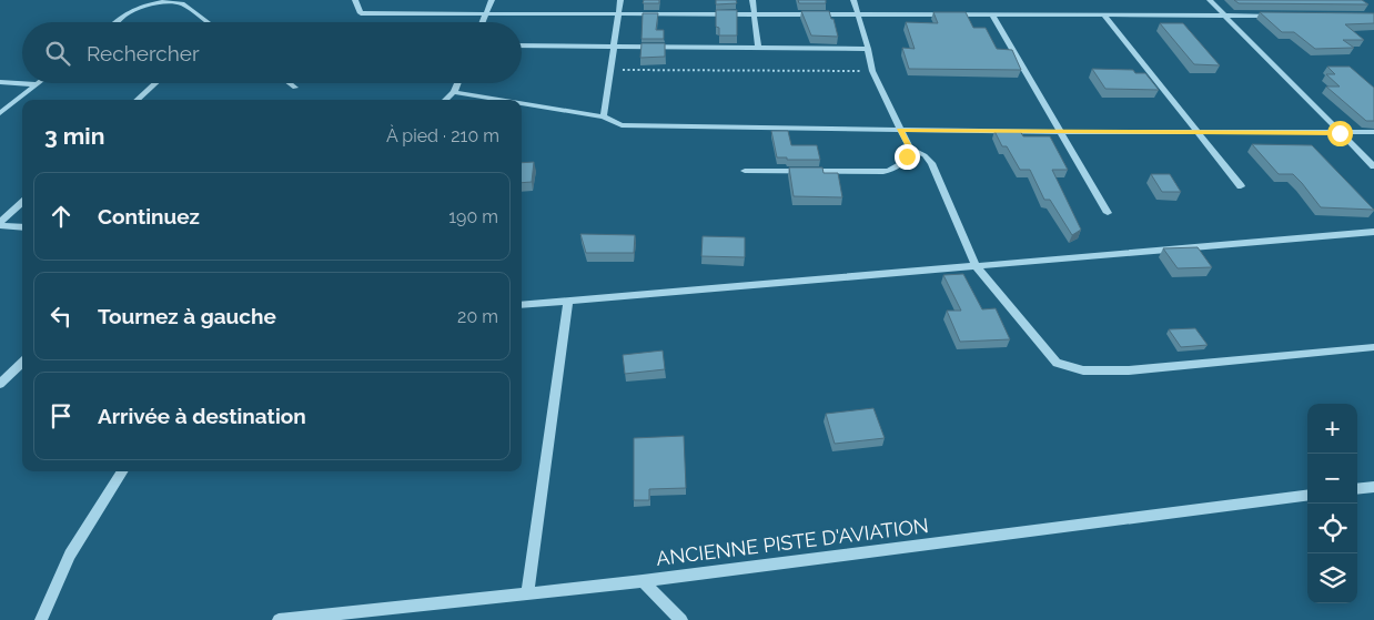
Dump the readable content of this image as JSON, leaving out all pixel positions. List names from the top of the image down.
{
  "streets": {
    "street": ["ANCIENNE PISTE D'AVIATION"]
  },
  "page": {
    "search": "Rechercher",
    "heading": ["3 min", "À pied · 210 m"],
    "list": [
      ["Continuez", "190 m"],
      ["Tournez à gauche", "20 m"],
      "Arrivée à destination"
    ],
    "map_buttons": ["+", "−"]
  }
}
